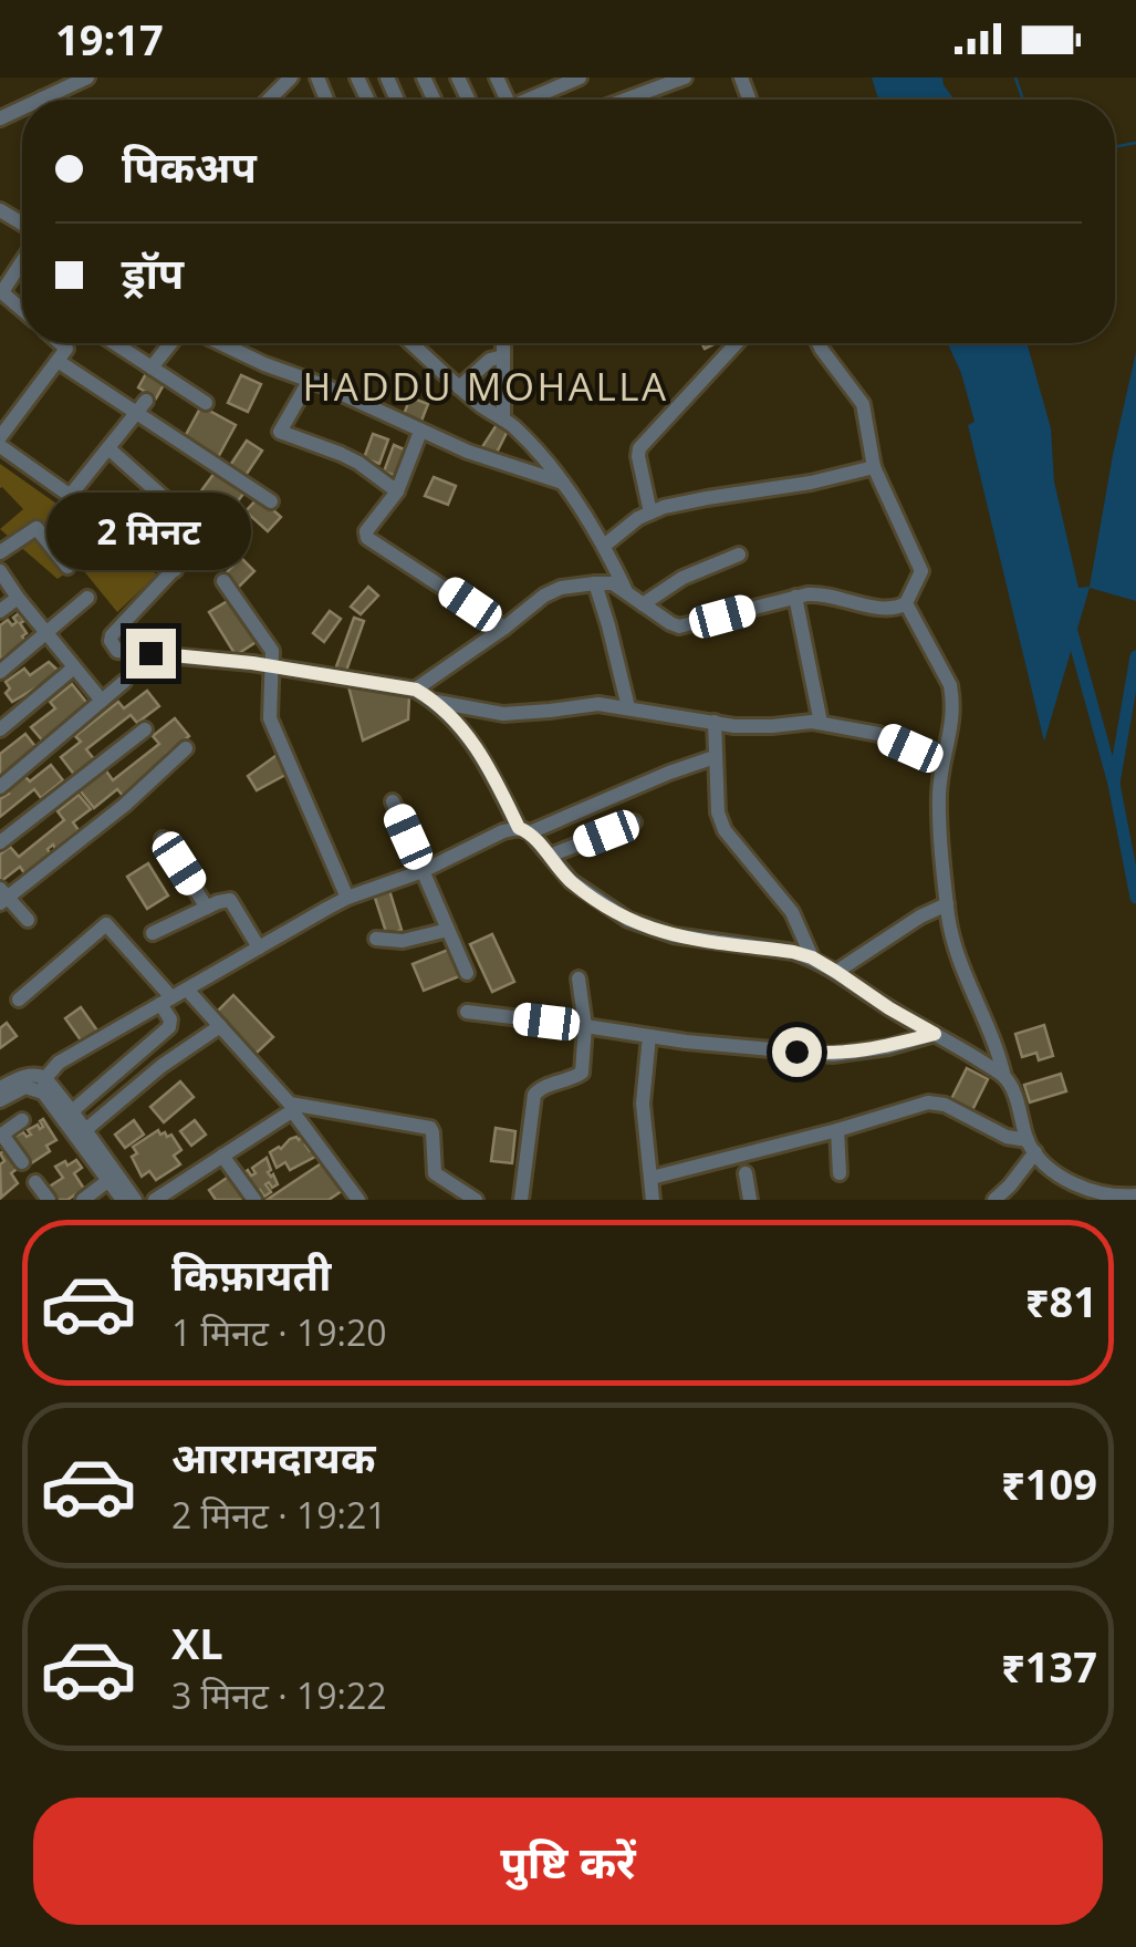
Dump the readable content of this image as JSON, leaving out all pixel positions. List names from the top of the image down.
{
  "districts": ["HADDU MOHALLA"],
  "page": {
    "status": "19:17",
    "banner": ["पिकअप", "ड्रॉप"],
    "bubble": "2 मिनट",
    "list": [
      {
        "name": "किफ़ायती",
        "note": "1 मिनट · 19:20",
        "value": "₹81"
      },
      {
        "name": "आरामदायक",
        "note": "2 मिनट · 19:21",
        "value": "₹109"
      },
      {
        "name": "XL",
        "note": "3 मिनट · 19:22",
        "value": "₹137"
      }
    ],
    "buttons": "पुष्टि करें"
  }
}
